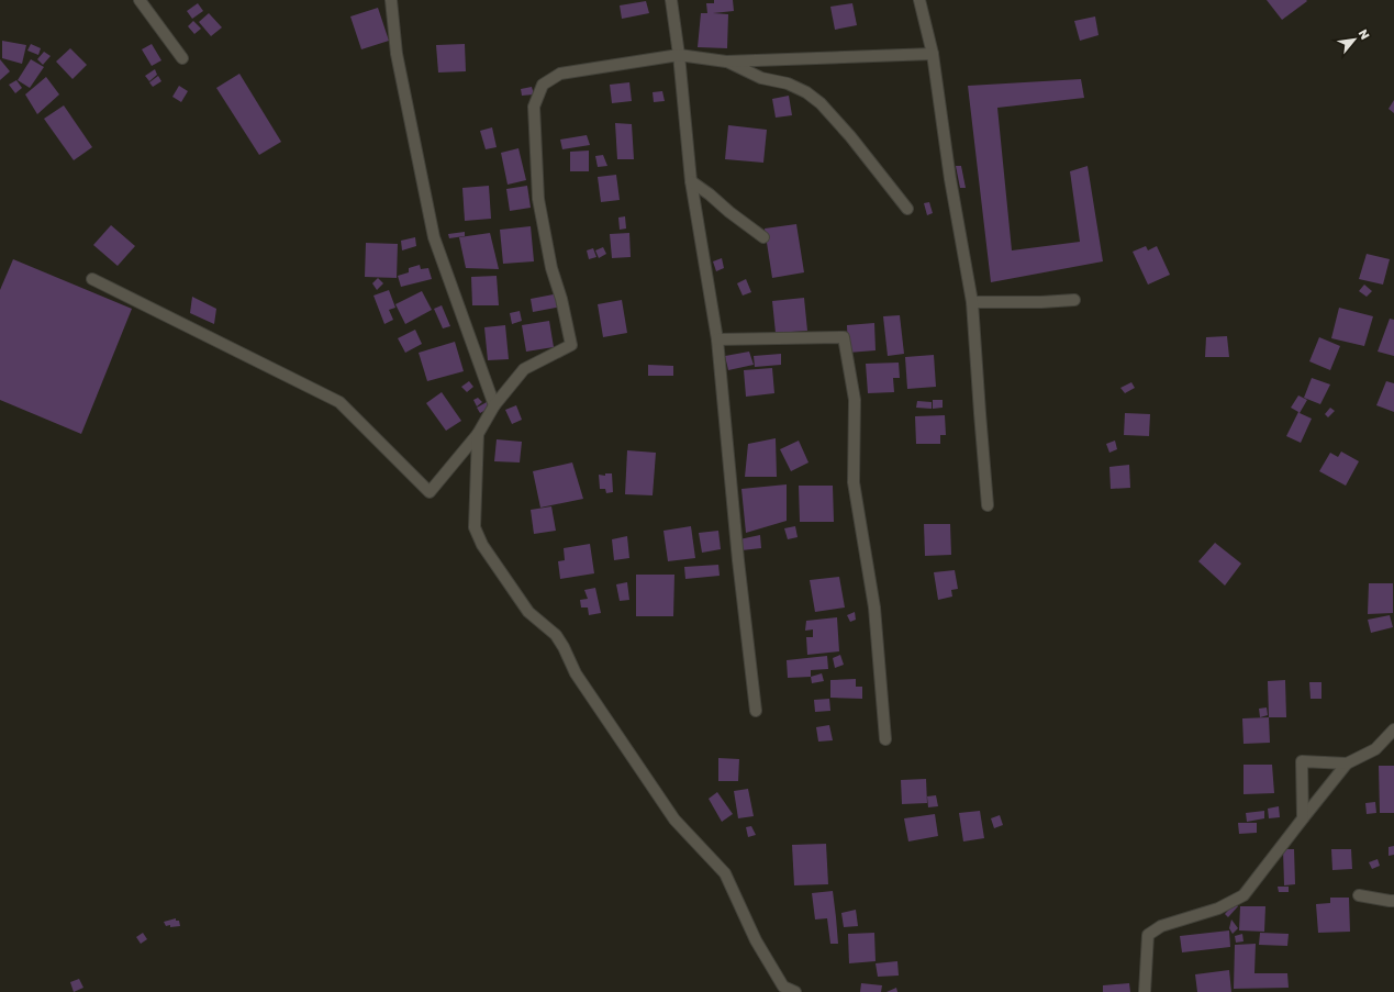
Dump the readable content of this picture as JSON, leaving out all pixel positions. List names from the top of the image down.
{
  "north": "top right"
}
